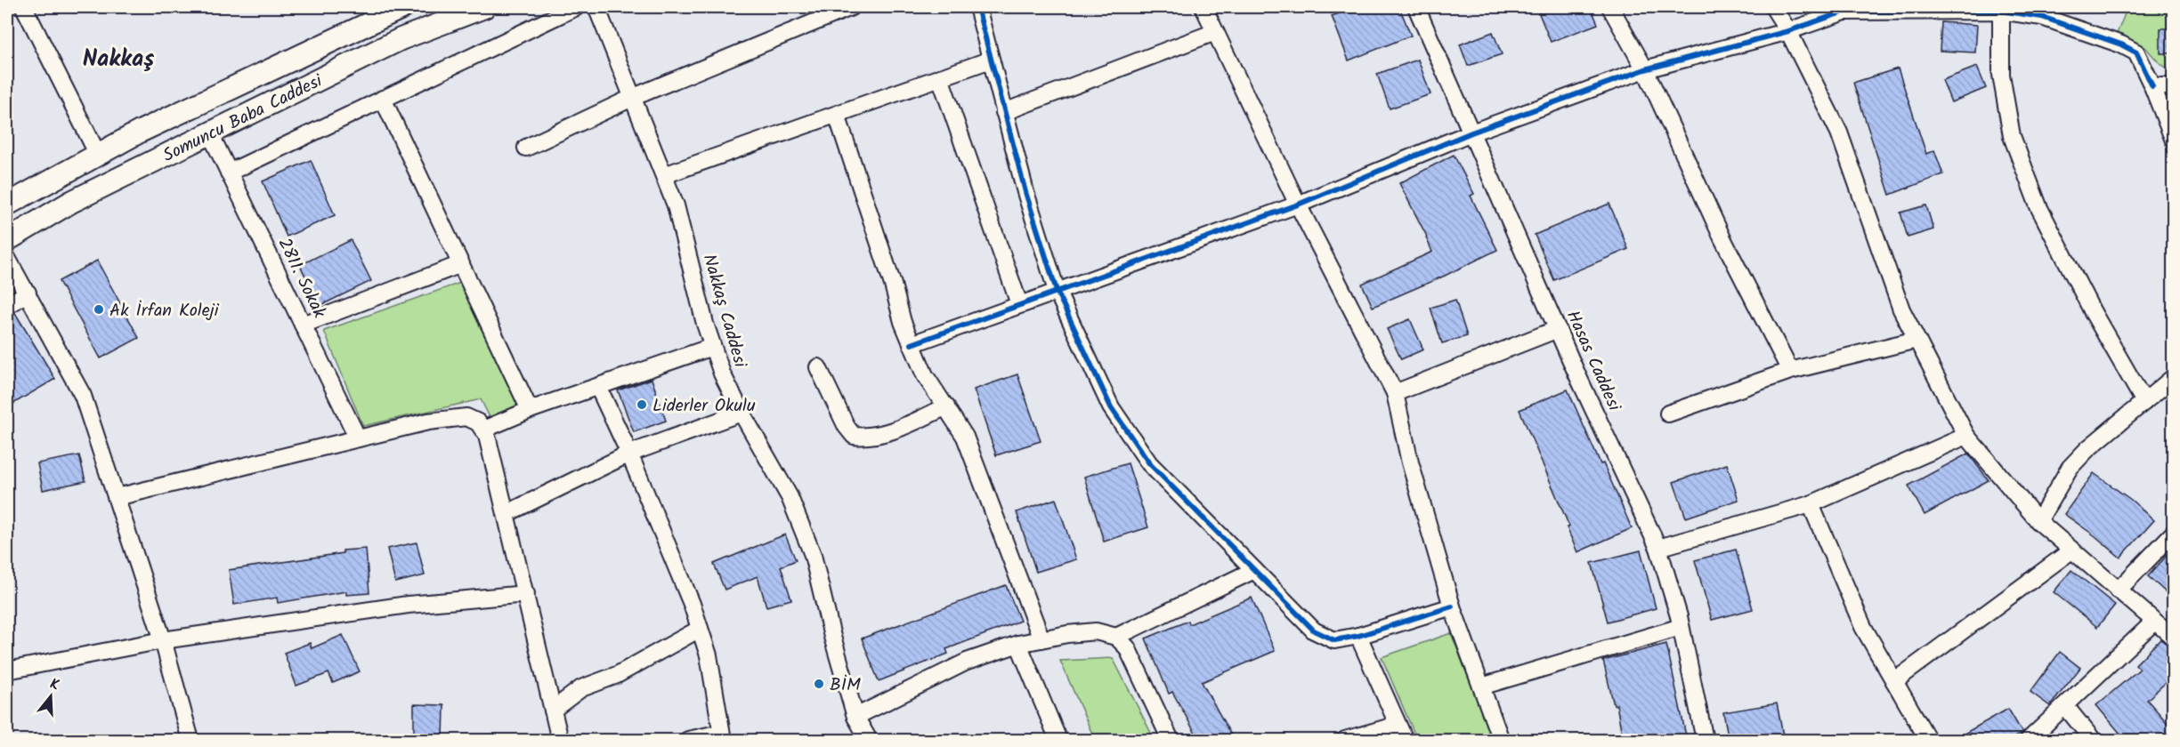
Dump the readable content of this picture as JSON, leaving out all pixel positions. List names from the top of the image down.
{
  "streets": {
    "main road": ["Somuncu Baba Caddesi"],
    "street": ["2811. Sokak", "Nakkaş Caddesi", "Hasas Caddesi"]
  },
  "crossings": [
    ["Somuncu Baba Caddesi", "2811. Sokak"]
  ],
  "districts": ["Nakkaş"],
  "places": ["Ak İrfan Koleji", "Liderler Okulu", "BİM"],
  "north": "top"
}
